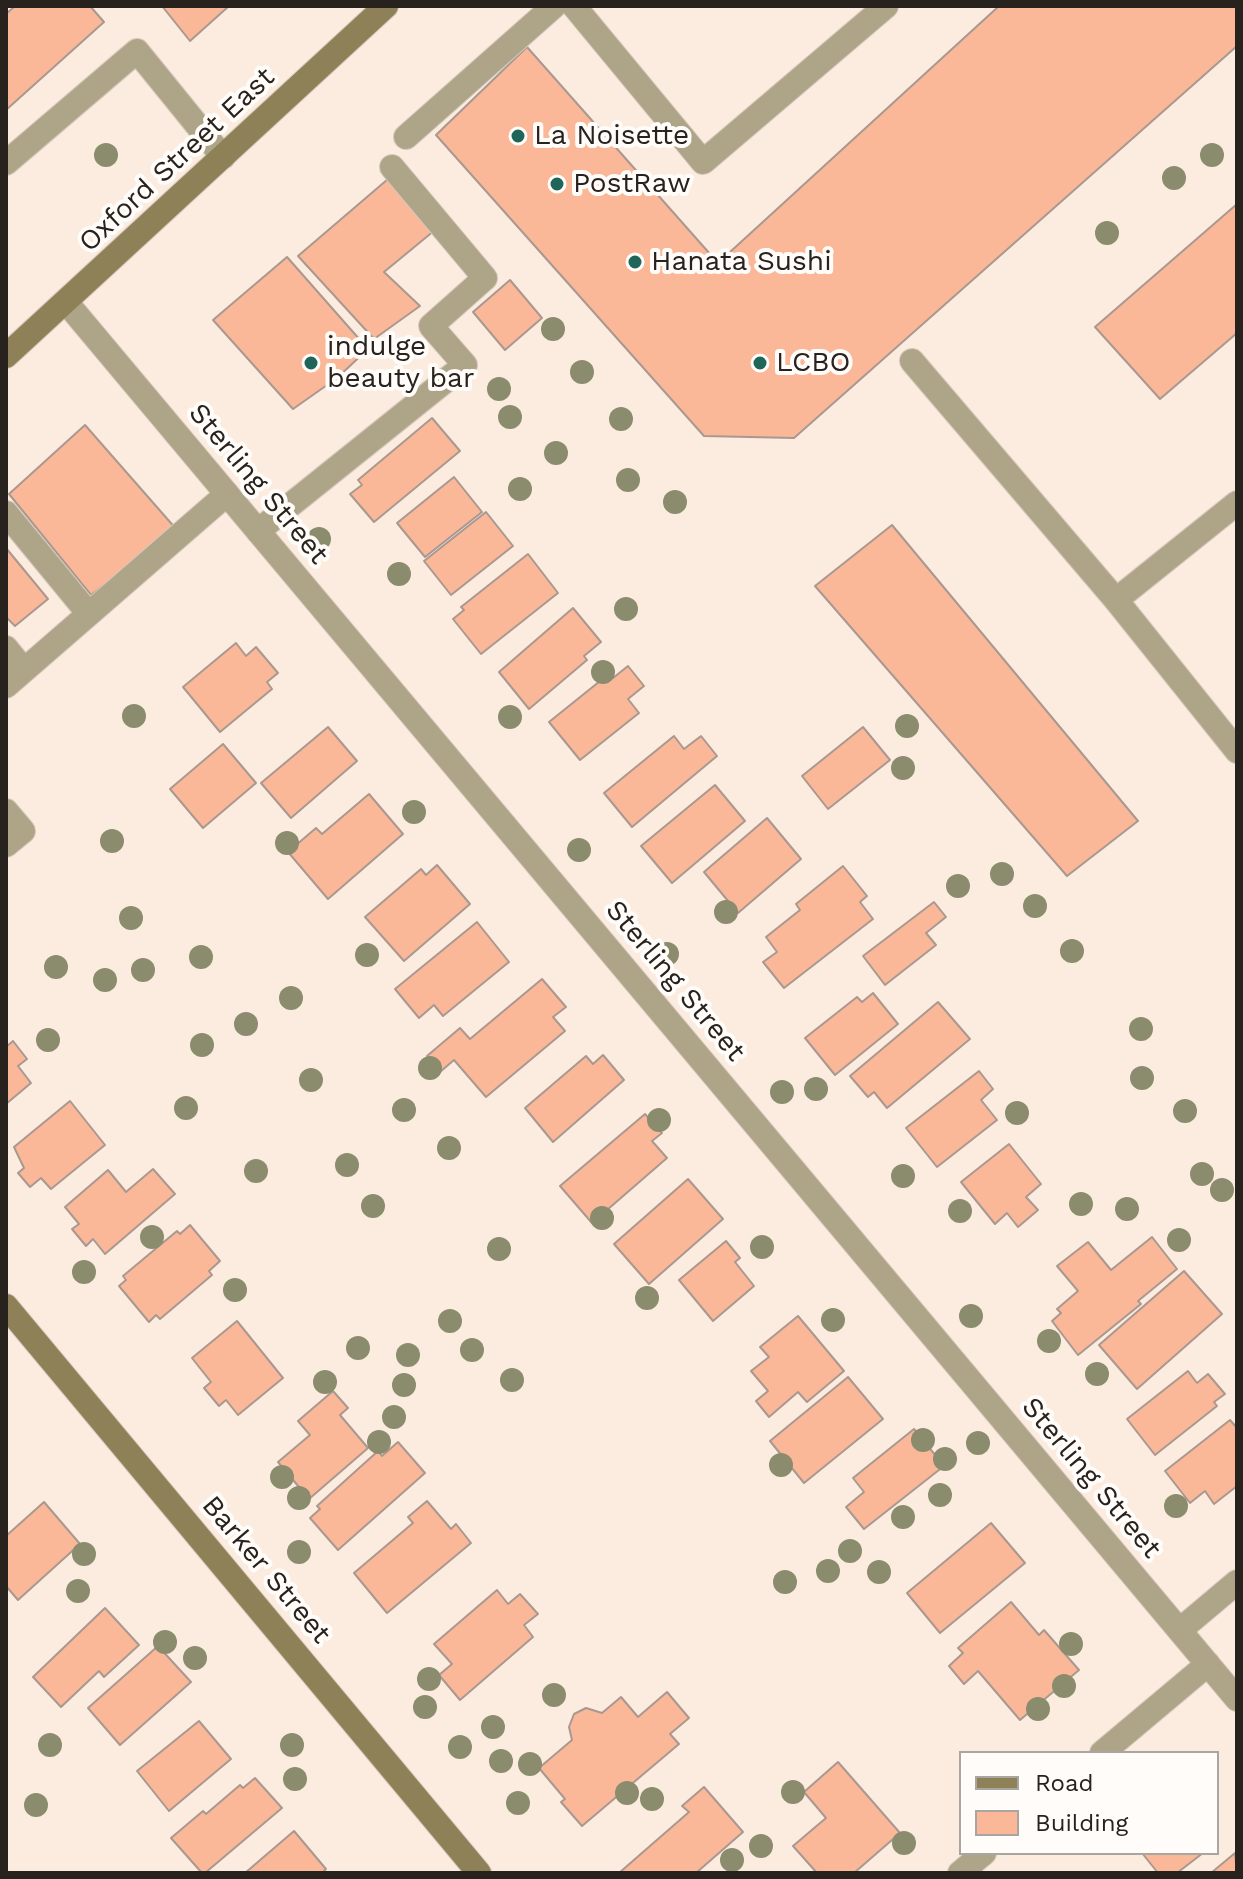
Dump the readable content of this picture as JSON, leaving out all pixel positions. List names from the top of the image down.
{
  "streets": {
    "street": ["Oxford Street East", "Sterling Street", "Barker Street"]
  },
  "crossings": [
    ["Oxford Street East", "Sterling Street"]
  ],
  "places": [
    "La Noisette",
    "PostRaw",
    "Hanata Sushi",
    "indulge beauty bar",
    "LCBO"
  ],
  "legend": ["Road", "Building"]
}
